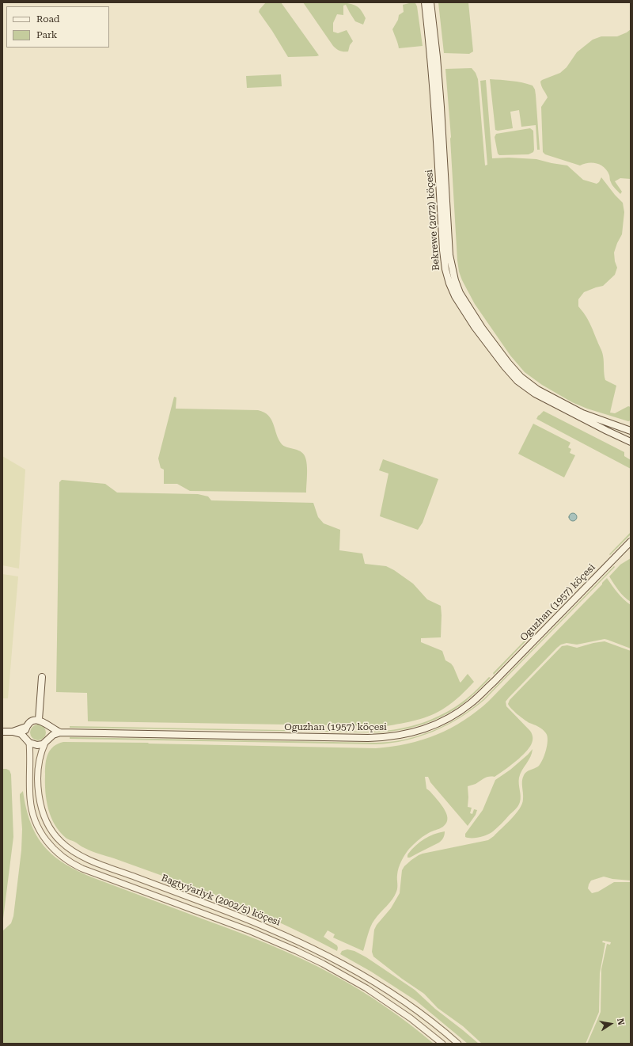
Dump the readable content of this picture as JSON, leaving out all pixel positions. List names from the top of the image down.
{
  "streets": {
    "main road": ["Bekrewe (2072) köçesi", "Oguzhan (1957) köçesi"],
    "street": ["Bagtyýarlyk (2002/5) köçesi"]
  },
  "crossings": [
    ["Oguzhan (1957) köçesi", "Bagtyýarlyk (2002/5) köçesi"]
  ],
  "legend": ["Road", "Park"],
  "north": "right"
}
